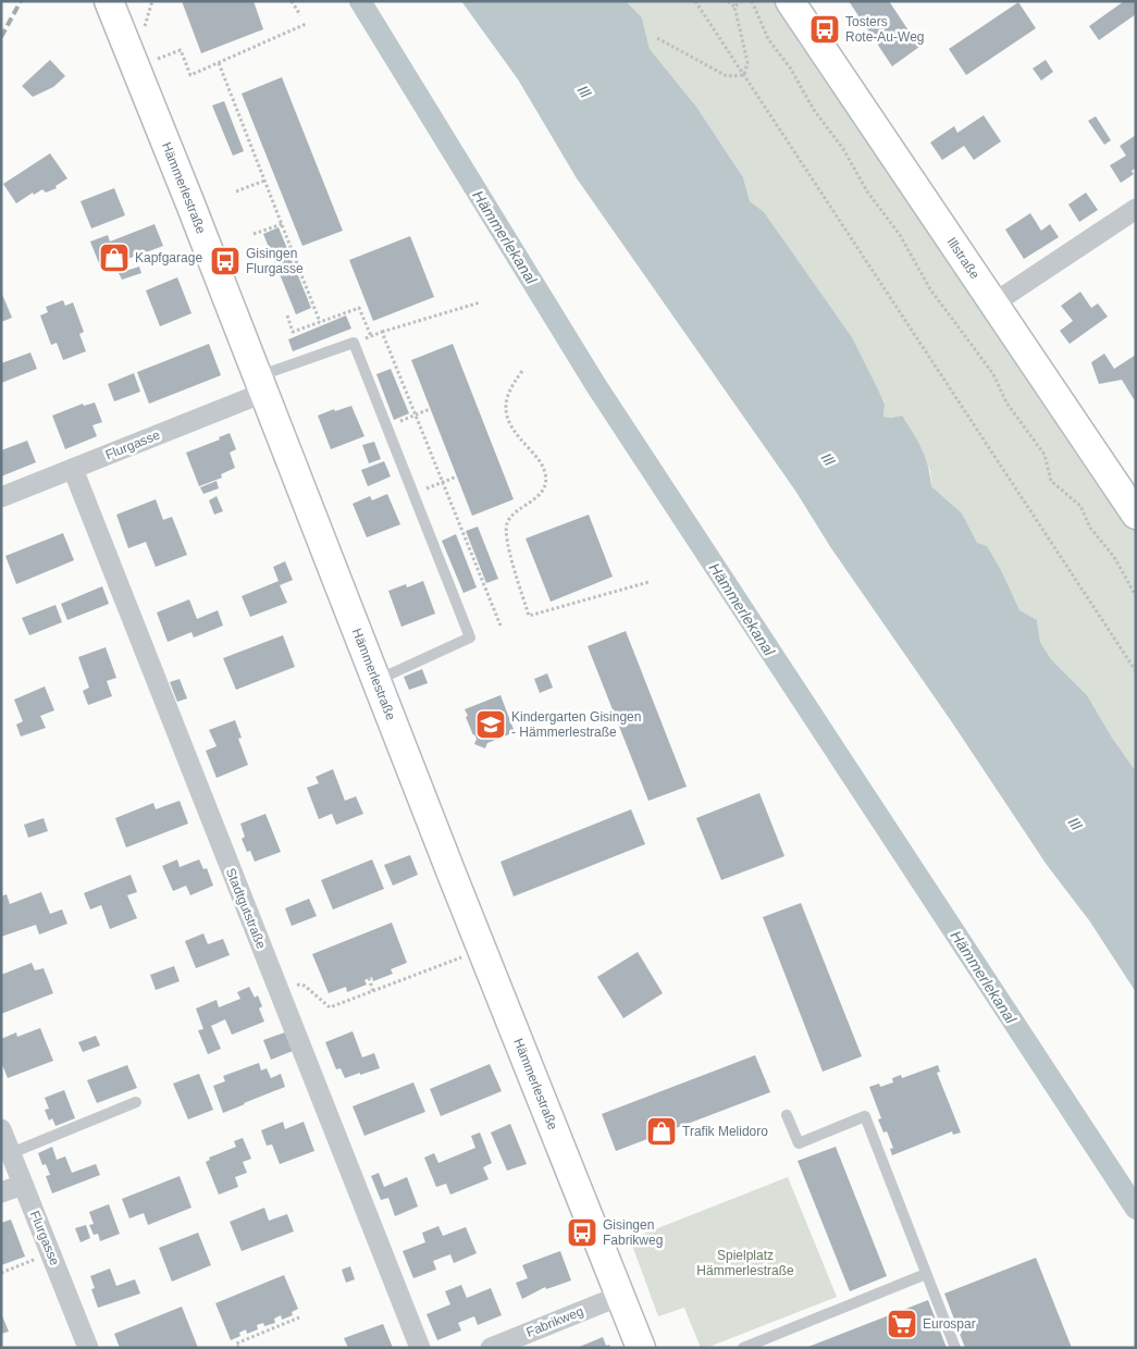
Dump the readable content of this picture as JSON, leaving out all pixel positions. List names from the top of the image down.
{
  "streets": {
    "street": [
      "Hämmerlestraße",
      "Illstraße",
      "Flurgasse",
      "Stadtgutstraße",
      "Fabrikweg"
    ]
  },
  "crossings": [
    ["Hämmerlestraße", "Flurgasse"],
    ["Hämmerlestraße", "Fabrikweg"],
    ["Flurgasse", "Stadtgutstraße"]
  ],
  "water": ["Ill", "Hämmerlekanal"],
  "parks": ["Spielplatz Hämmerlestraße"],
  "places": {
    "bus stop": ["Tosters Rote-Au-Weg", "Gisingen Flurgasse", "Gisingen Fabrikweg"],
    "shop": ["Kapfgarage", "Trafik Melidoro"],
    "school or university": ["Kindergarten Gisingen - Hämmerlestraße"],
    "supermarket": ["Eurospar"]
  }
}
